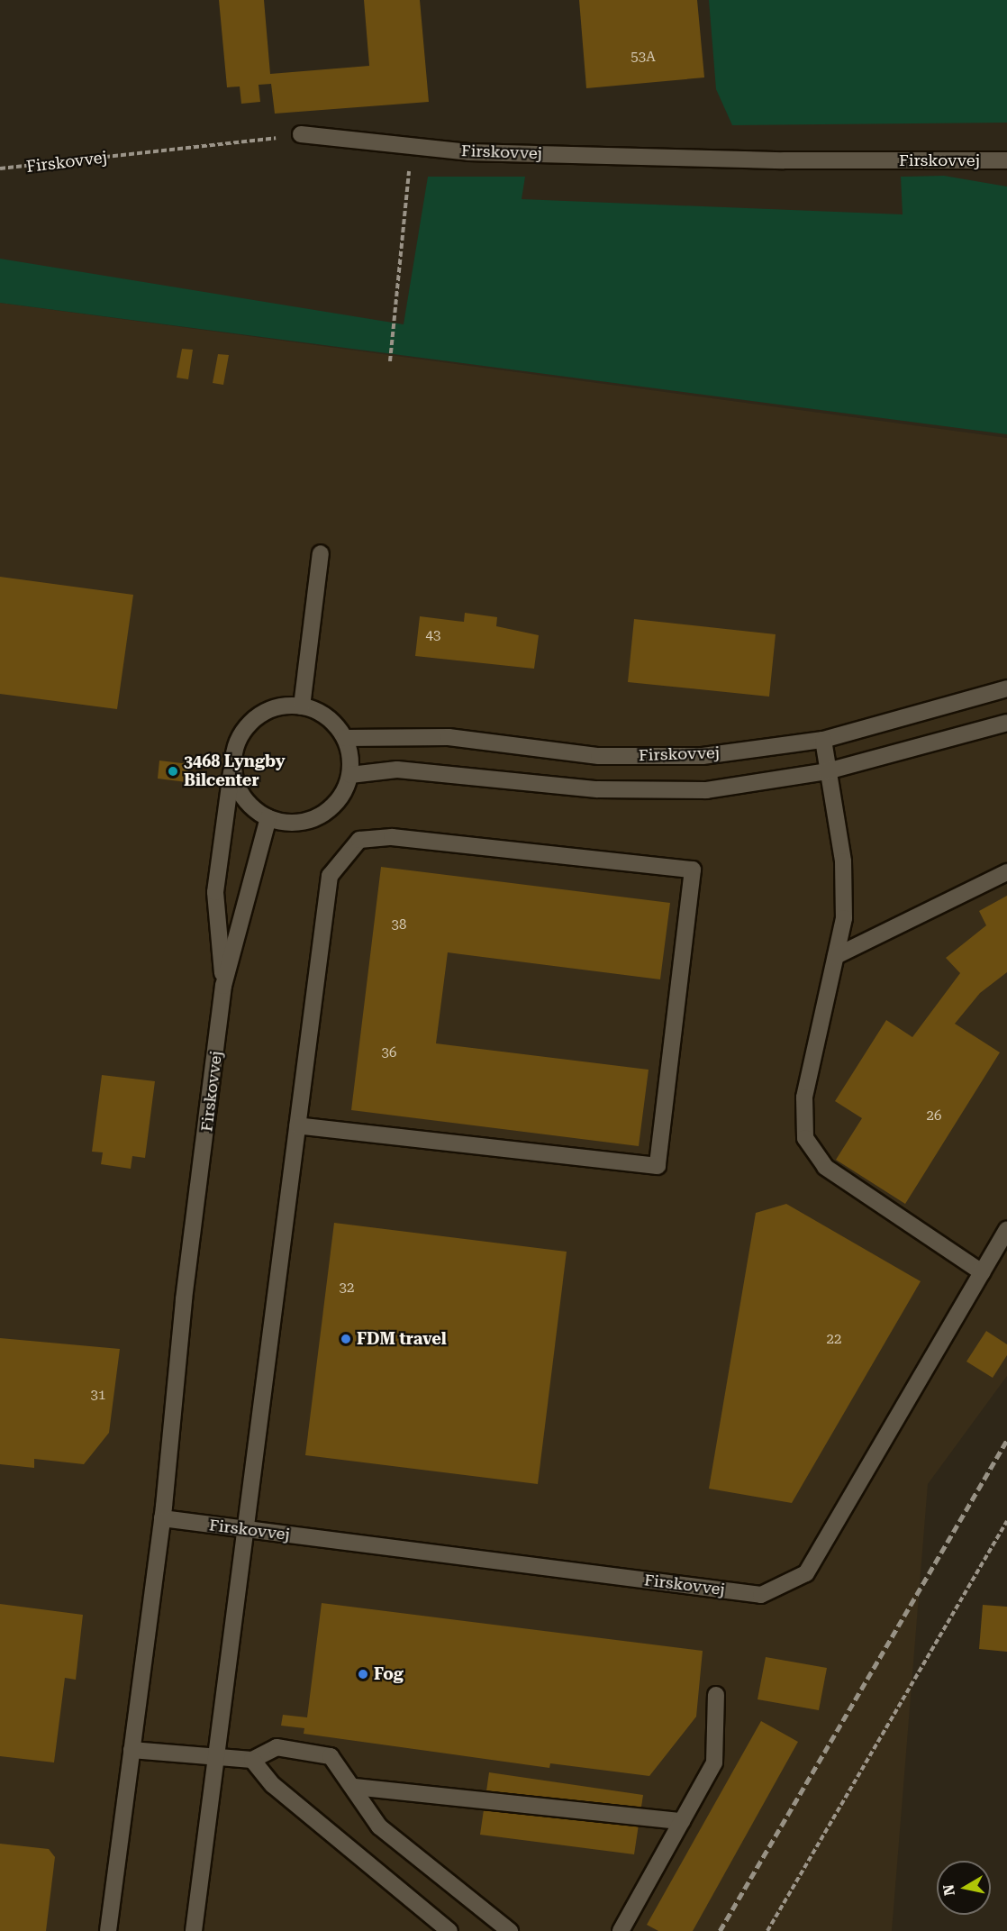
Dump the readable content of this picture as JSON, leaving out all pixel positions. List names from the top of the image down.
{
  "streets": {
    "street": ["Firskovvej"]
  },
  "places": ["3468 Lyngby Bilcenter", "FDM travel", "Fog"],
  "house_numbers": [
    "53A",
    "43",
    "38",
    "36",
    "26",
    "32",
    "22",
    "31"
  ],
  "north": "left"
}
